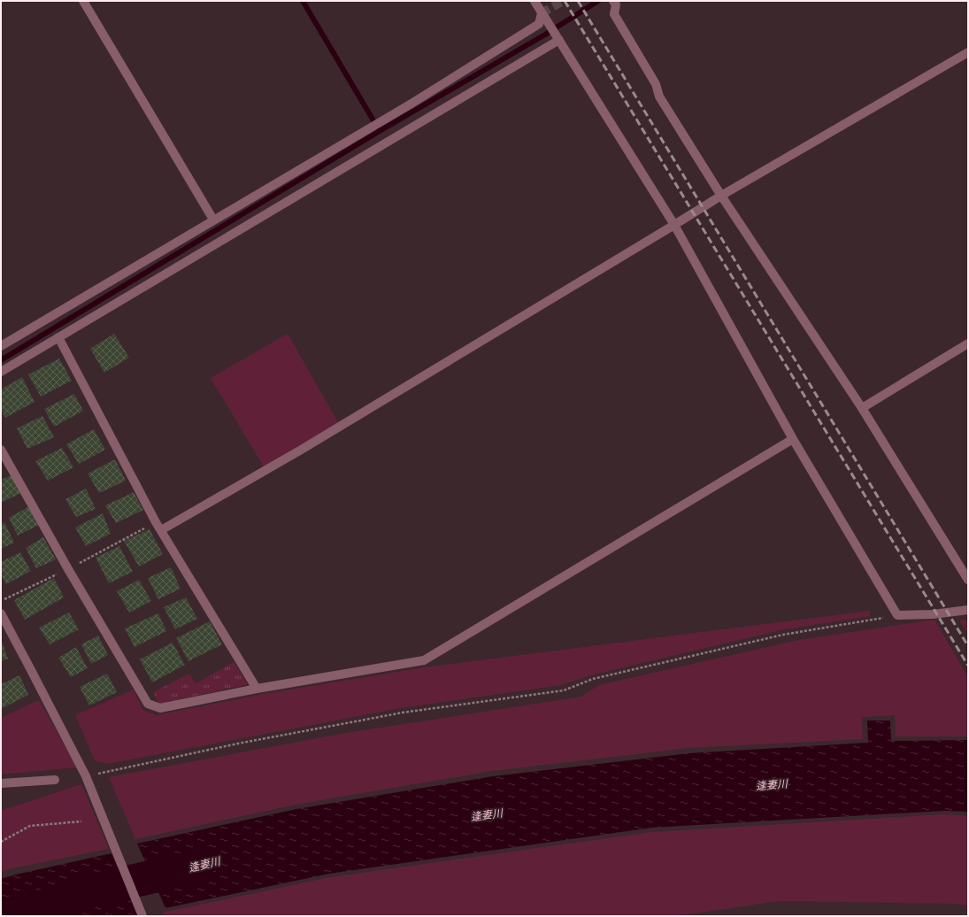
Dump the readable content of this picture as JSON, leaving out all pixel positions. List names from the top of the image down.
{
  "water": ["逢妻川"]
}
